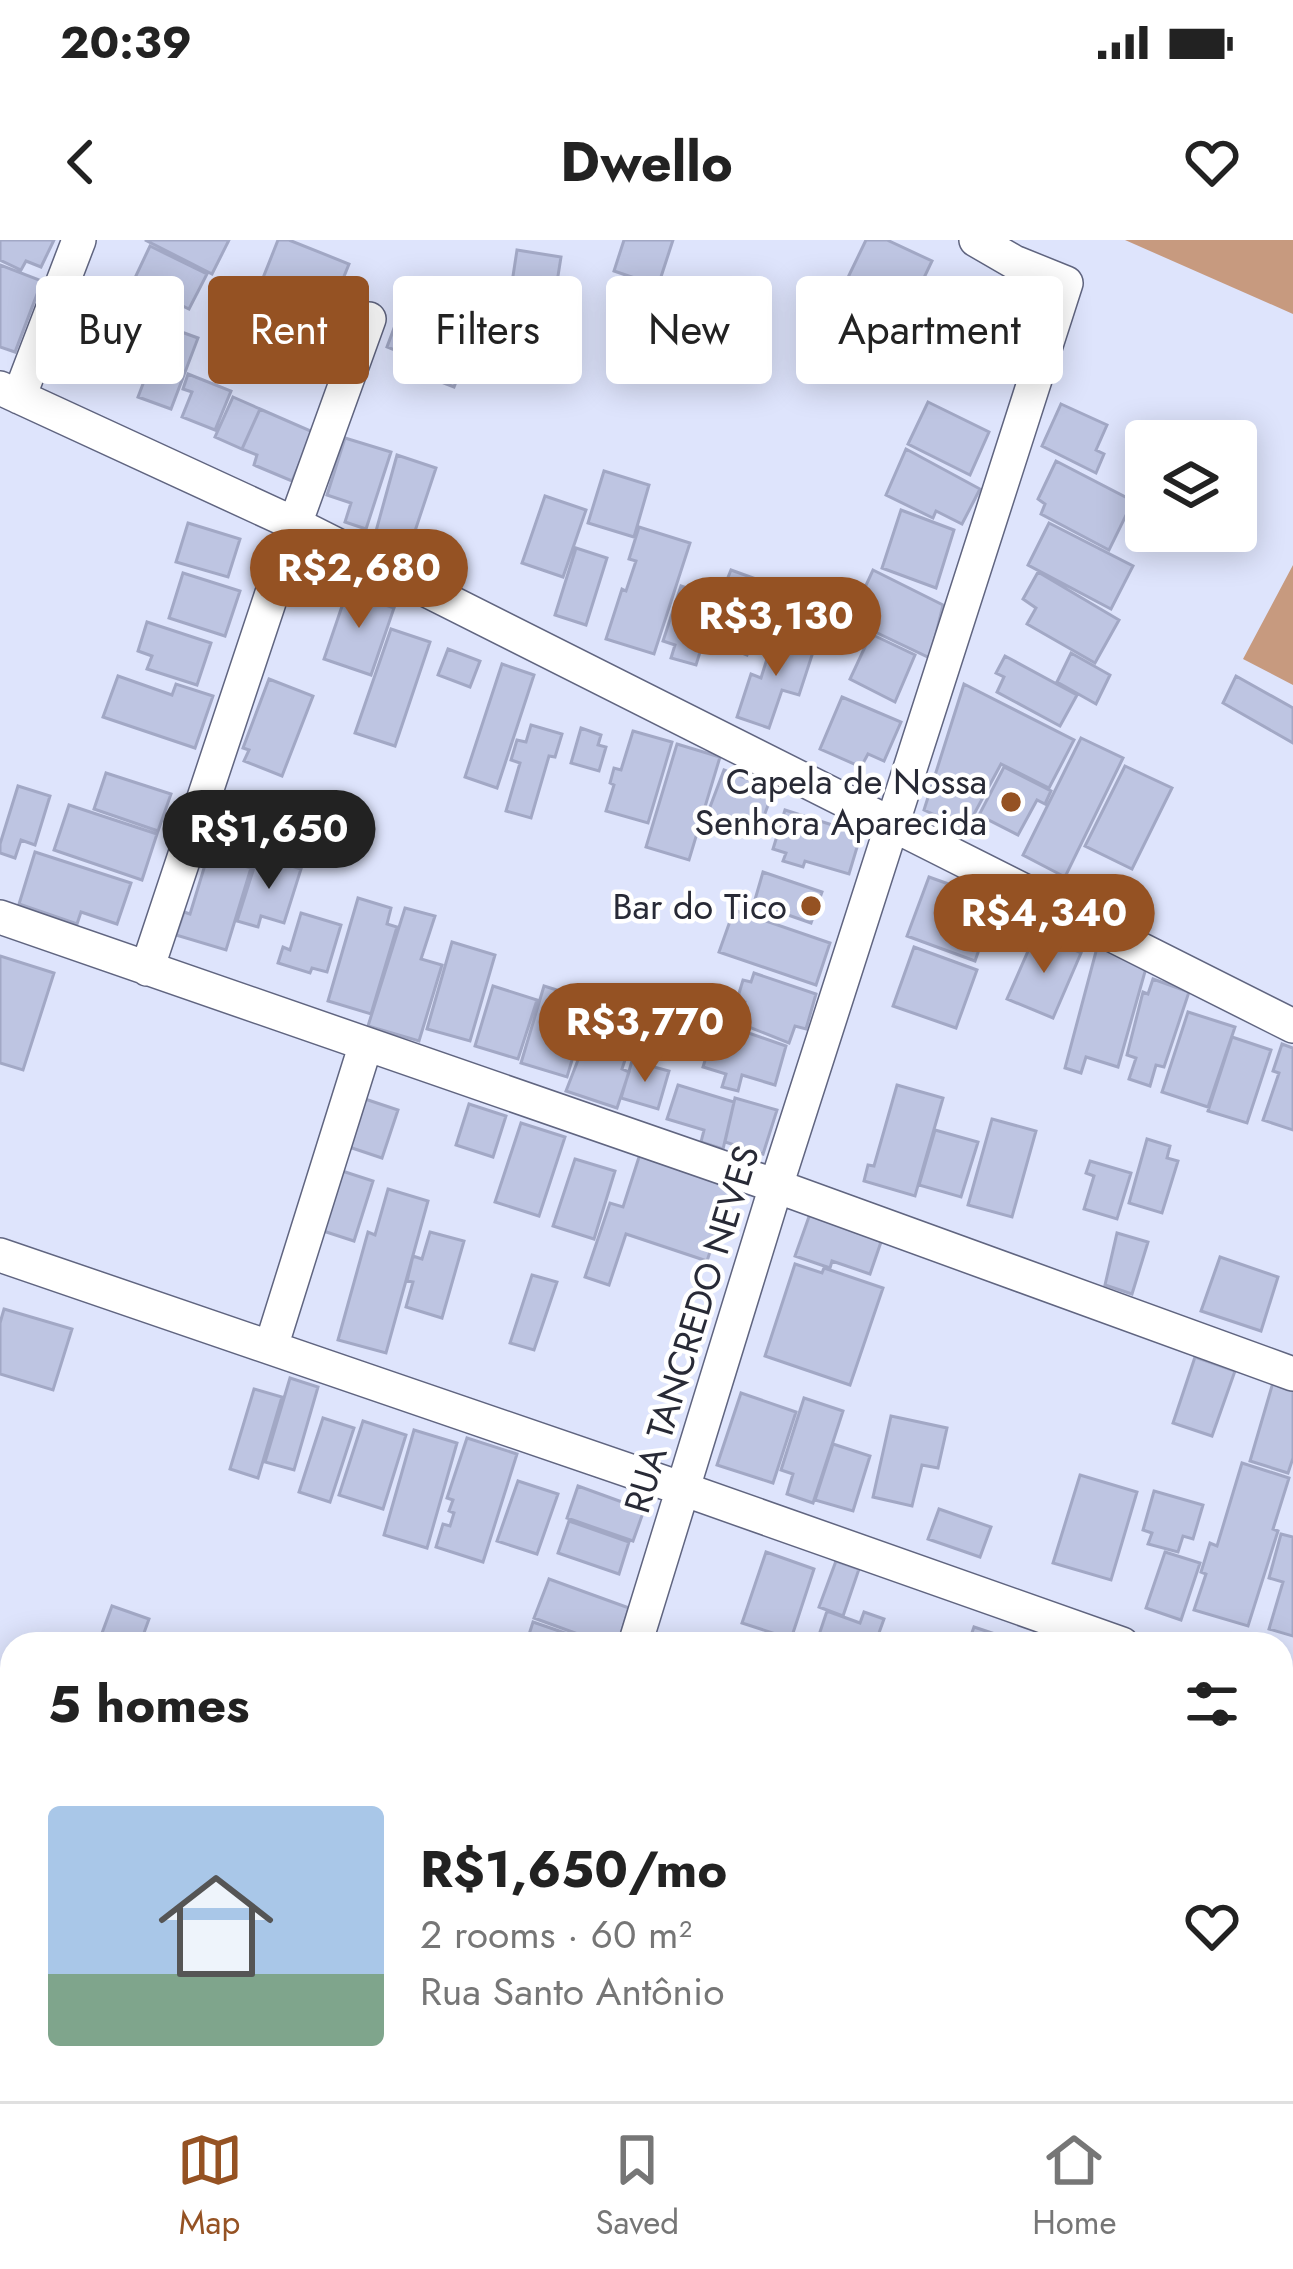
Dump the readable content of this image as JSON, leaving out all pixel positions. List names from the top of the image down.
{
  "streets": {
    "street": ["RUA TANCREDO NEVES"]
  },
  "places": ["Capela de Nossa Senhora Aparecida", "Bar do Tico"],
  "page": {
    "status": "20:39",
    "header": "Dwello",
    "chip": [
      "Buy",
      "Rent",
      "Filters",
      "New",
      "Apartment"
    ],
    "price": [
      "R$2,680",
      "R$3,130",
      "R$1,650",
      "R$4,340",
      "R$3,770"
    ],
    "heading": "5 homes",
    "list": [
      {
        "name": "R$1,650/mo",
        "note": "2 rooms · 60 m² · Rua Santo Antônio"
      }
    ],
    "tabs": ["Map", "Saved", "Home"]
  }
}
